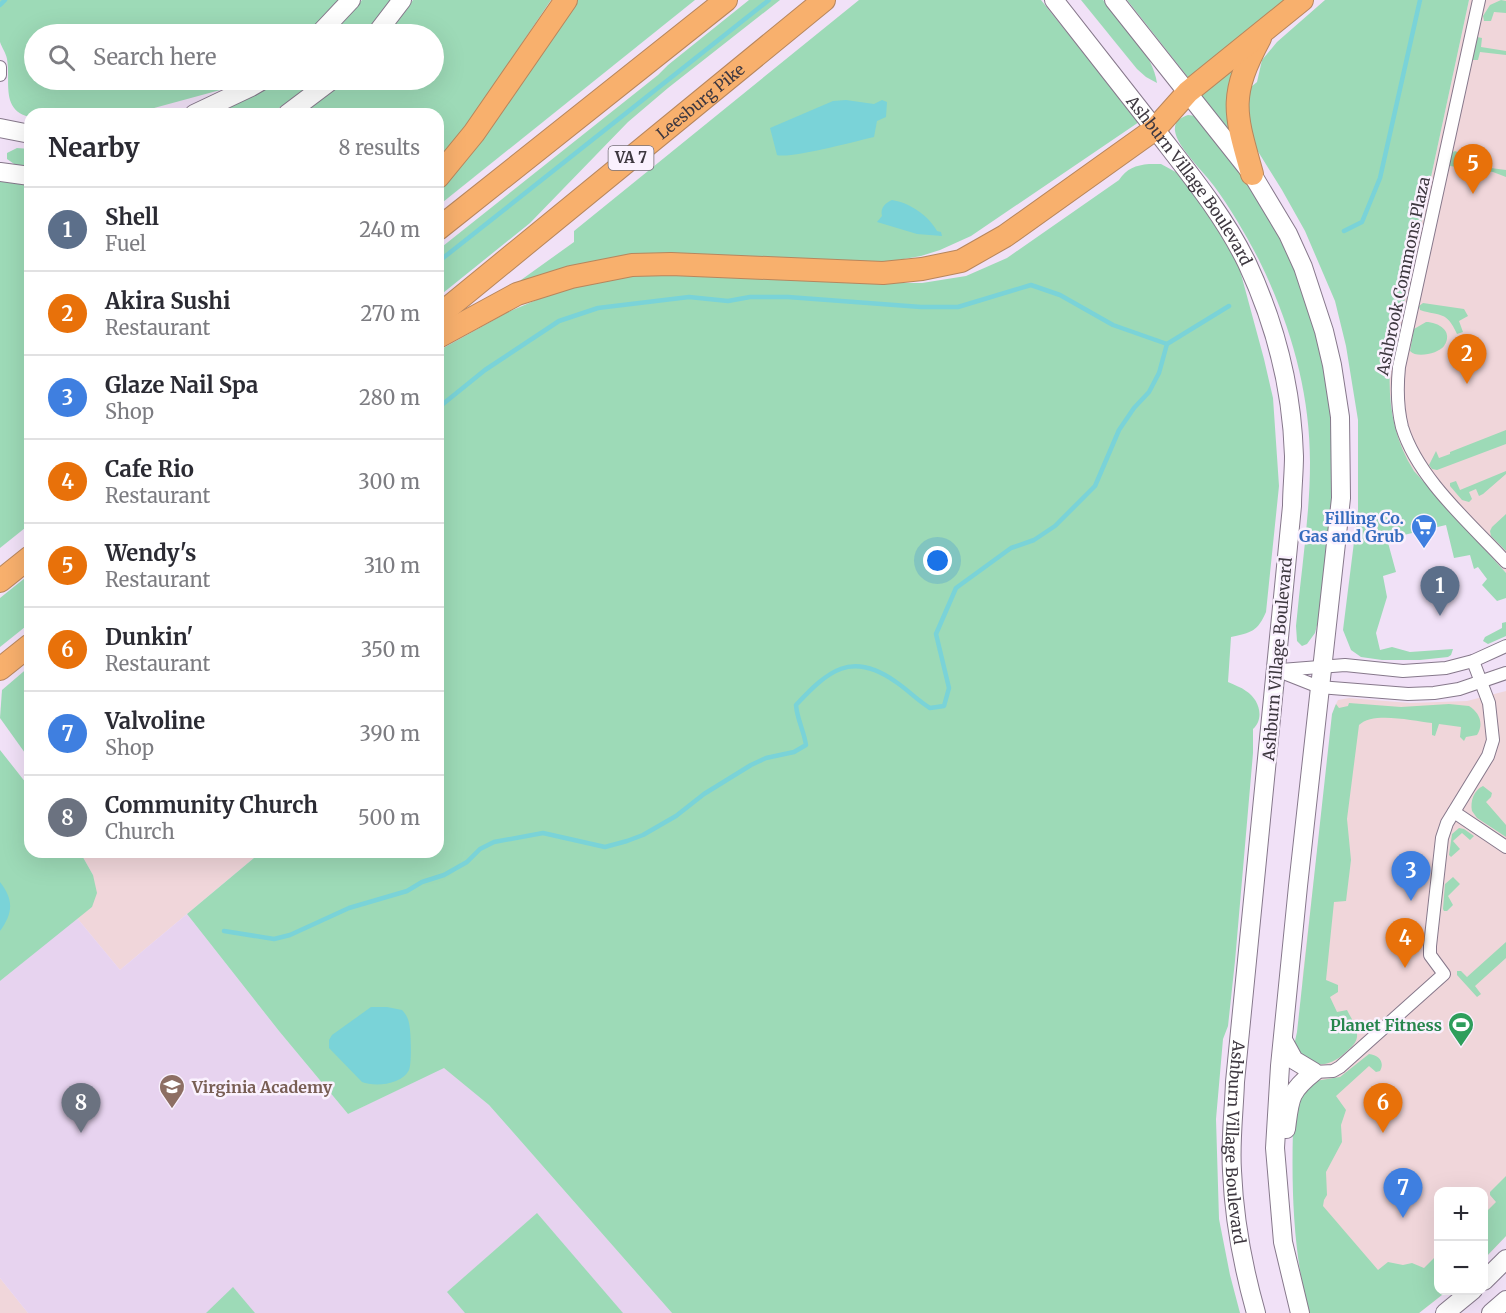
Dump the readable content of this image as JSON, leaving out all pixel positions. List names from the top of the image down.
{
  "streets": {
    "highway": ["Leesburg Pike", "VA 7"],
    "main road": ["Ashburn Village Boulevard"],
    "street": ["Ashbrook Commons Plaza"]
  },
  "places": {
    "supermarket": ["Filling Co. Gas and Grub"],
    "sports": ["Planet Fitness"],
    "school or university": ["Virginia Academy"]
  },
  "page": {
    "search": "Search here",
    "heading": ["Nearby", "8 results"],
    "pins": [
      "5",
      "2",
      "1",
      "3",
      "4",
      "6",
      "8",
      "7"
    ],
    "list": [
      {
        "mark": "1",
        "name": "Shell",
        "note": "Fuel",
        "value": "240 m"
      },
      {
        "mark": "2",
        "name": "Akira Sushi",
        "note": "Restaurant",
        "value": "270 m"
      },
      {
        "mark": "3",
        "name": "Glaze Nail Spa",
        "note": "Shop",
        "value": "280 m"
      },
      {
        "mark": "4",
        "name": "Cafe Rio",
        "note": "Restaurant",
        "value": "300 m"
      },
      {
        "mark": "5",
        "name": "Wendy's",
        "note": "Restaurant",
        "value": "310 m"
      },
      {
        "mark": "6",
        "name": "Dunkin'",
        "note": "Restaurant",
        "value": "350 m"
      },
      {
        "mark": "7",
        "name": "Valvoline",
        "note": "Shop",
        "value": "390 m"
      },
      {
        "mark": "8",
        "name": "Community Church",
        "note": "Church",
        "value": "500 m"
      }
    ],
    "map_buttons": ["+", "−"]
  }
}
